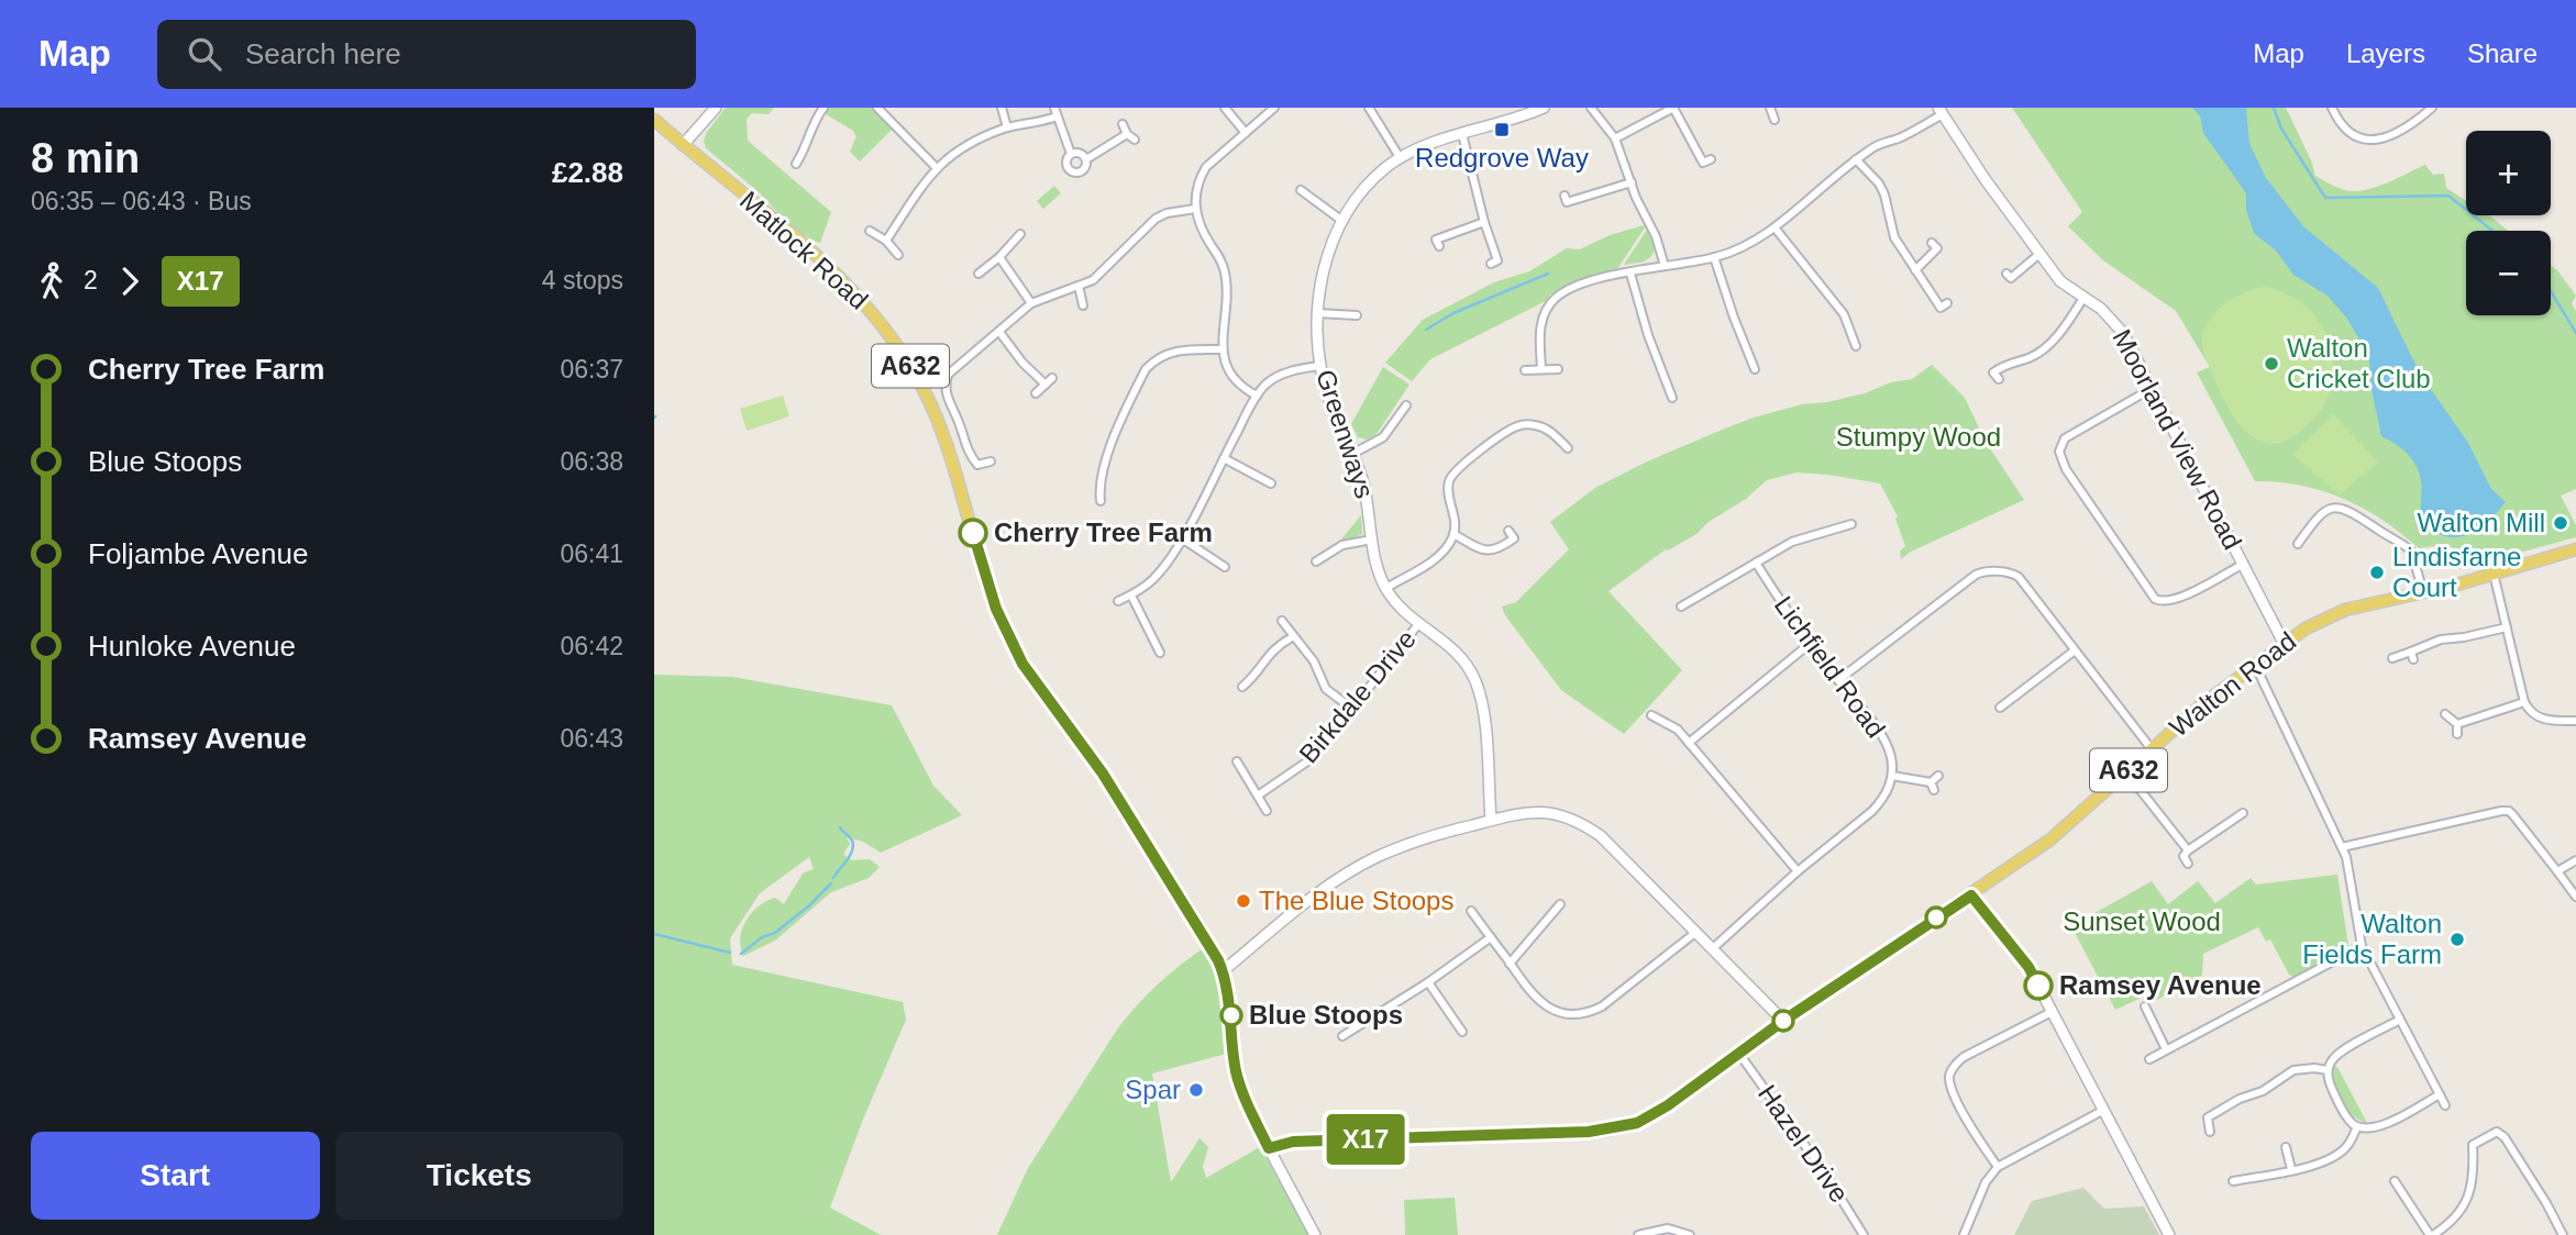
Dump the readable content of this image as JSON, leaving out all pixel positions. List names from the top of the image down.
{
  "streets": {
    "main road": ["Matlock Road", "A632", "Walton Road"],
    "street": [
      "Greenways",
      "Moorland View Road",
      "Lichfield Road",
      "Birkdale Drive",
      "Hazel Drive"
    ]
  },
  "crossings": [
    ["Matlock Road", "Walton Road"],
    ["Greenways", "Birkdale Drive"],
    ["Moorland View Road", "Walton Road"],
    ["Walton Road", "Hazel Drive"]
  ],
  "parks": ["Stumpy Wood", "Sunset Wood"],
  "places": {
    "transit": ["Redgrove Way"],
    "other": [
      "Walton Cricket Club",
      "Walton Mill",
      "Cherry Tree Farm",
      "Lindisfarne Court",
      "The Blue Stoops",
      "Walton Fields Farm",
      "Ramsey Avenue",
      "Blue Stoops",
      "Spar"
    ]
  },
  "lines": ["bus line X17"],
  "page": {
    "header": "Map",
    "search": "Search here",
    "nav": ["Map", "Layers", "Share"],
    "heading": ["8 min", "06:35 – 06:43 · Bus", "£2.88"],
    "on_map": "X17",
    "map_buttons": ["+", "−"],
    "legs": ["2", "X17", "4 stops"],
    "list": [
      {
        "name": "Cherry Tree Farm",
        "value": "06:37"
      },
      {
        "name": "Blue Stoops",
        "value": "06:38"
      },
      {
        "name": "Foljambe Avenue",
        "value": "06:41"
      },
      {
        "name": "Hunloke Avenue",
        "value": "06:42"
      },
      {
        "name": "Ramsey Avenue",
        "value": "06:43"
      }
    ],
    "buttons": ["Start", "Tickets"]
  }
}
